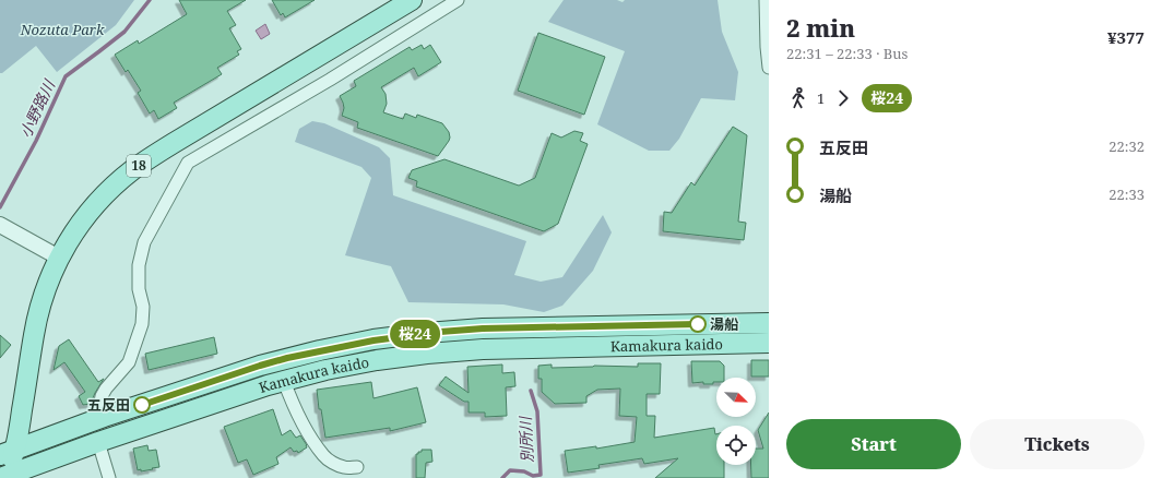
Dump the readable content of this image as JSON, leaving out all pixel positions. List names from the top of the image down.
{
  "streets": {
    "main road": ["18", "Kamakura kaido"]
  },
  "crossings": [
    ["18", "Kamakura kaido"]
  ],
  "water": ["小野路川", "別所川"],
  "parks": ["Nozuta Park"],
  "places": ["湯船", "五反田"],
  "lines": ["bus line 桜24"],
  "north": "bottom right",
  "page": {
    "on_map": "桜24",
    "heading": ["2 min", "22:31 – 22:33 · Bus", "¥377"],
    "legs": ["1", "桜24"],
    "list": [
      {
        "name": "五反田",
        "value": "22:32"
      },
      {
        "name": "湯船",
        "value": "22:33"
      }
    ],
    "buttons": ["Start", "Tickets"]
  }
}
